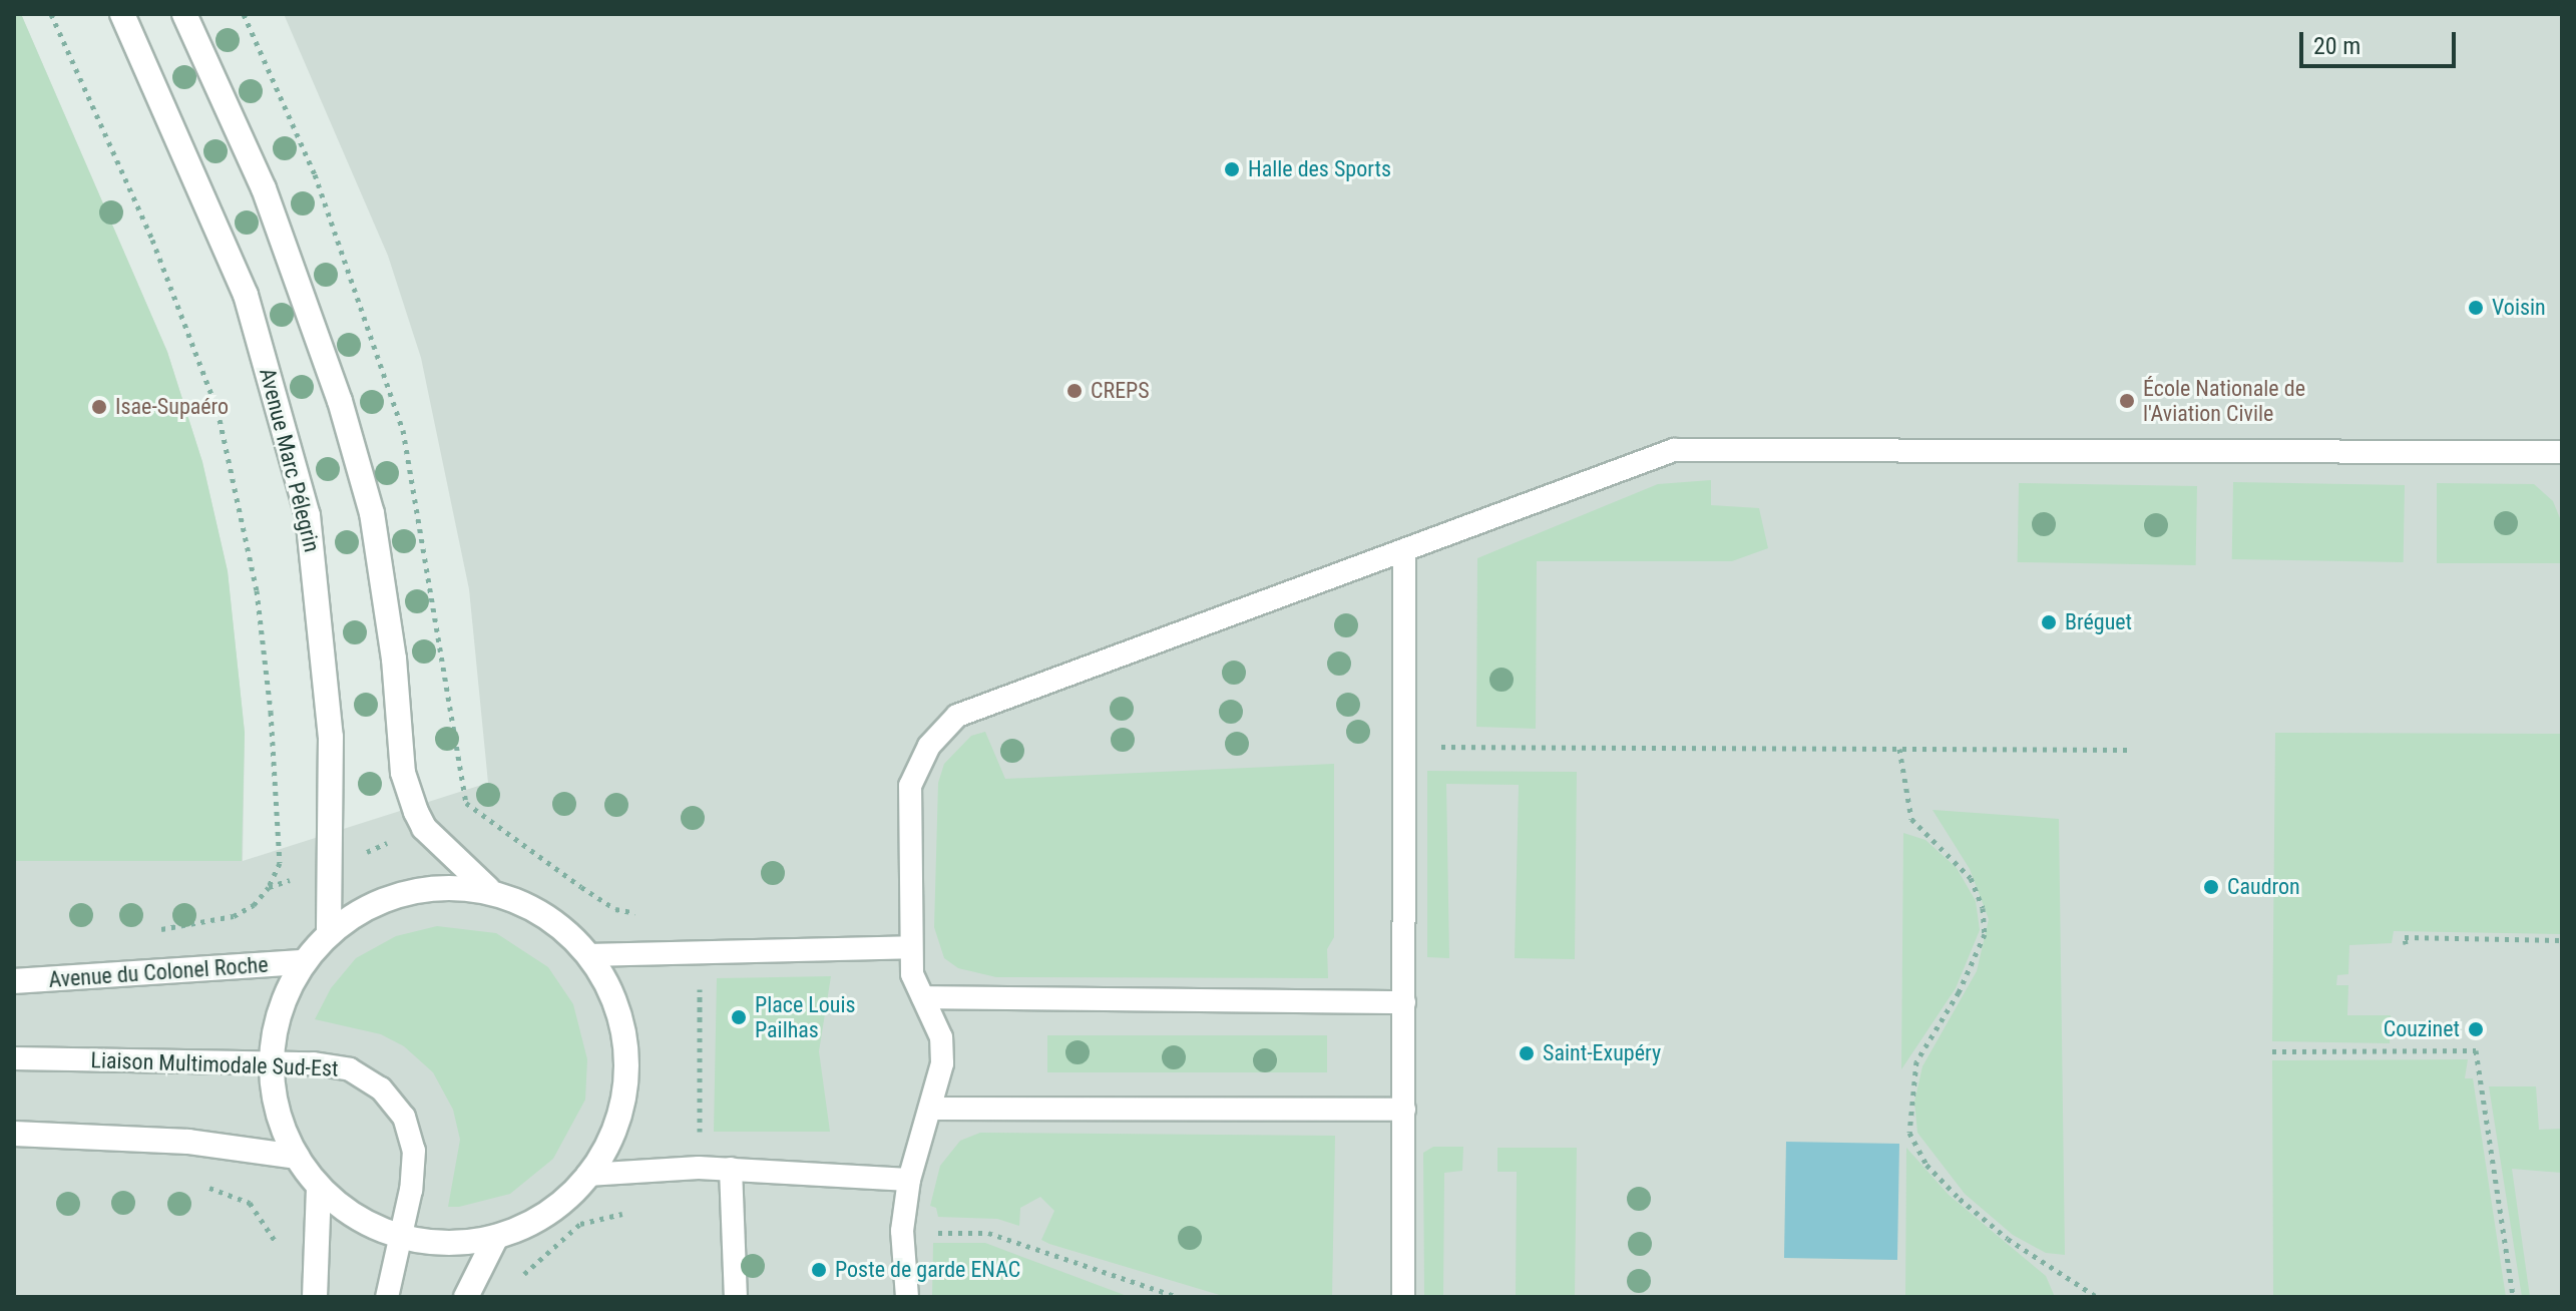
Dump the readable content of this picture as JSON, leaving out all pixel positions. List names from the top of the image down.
{
  "streets": {
    "street": ["Avenue Marc Pélegrin", "Avenue du Colonel Roche"],
    "lane": ["Liaison Multimodale Sud-Est"]
  },
  "places": [
    "Halle des Sports",
    "Voisin",
    "CREPS",
    "École Nationale de l'Aviation Civile",
    "Isae-Supaéro",
    "Bréguet",
    "Caudron",
    "Place Louis Pailhas",
    "Couzinet",
    "Saint-Exupéry",
    "Poste de garde ENAC"
  ],
  "scale_bar": "20 m"
}
